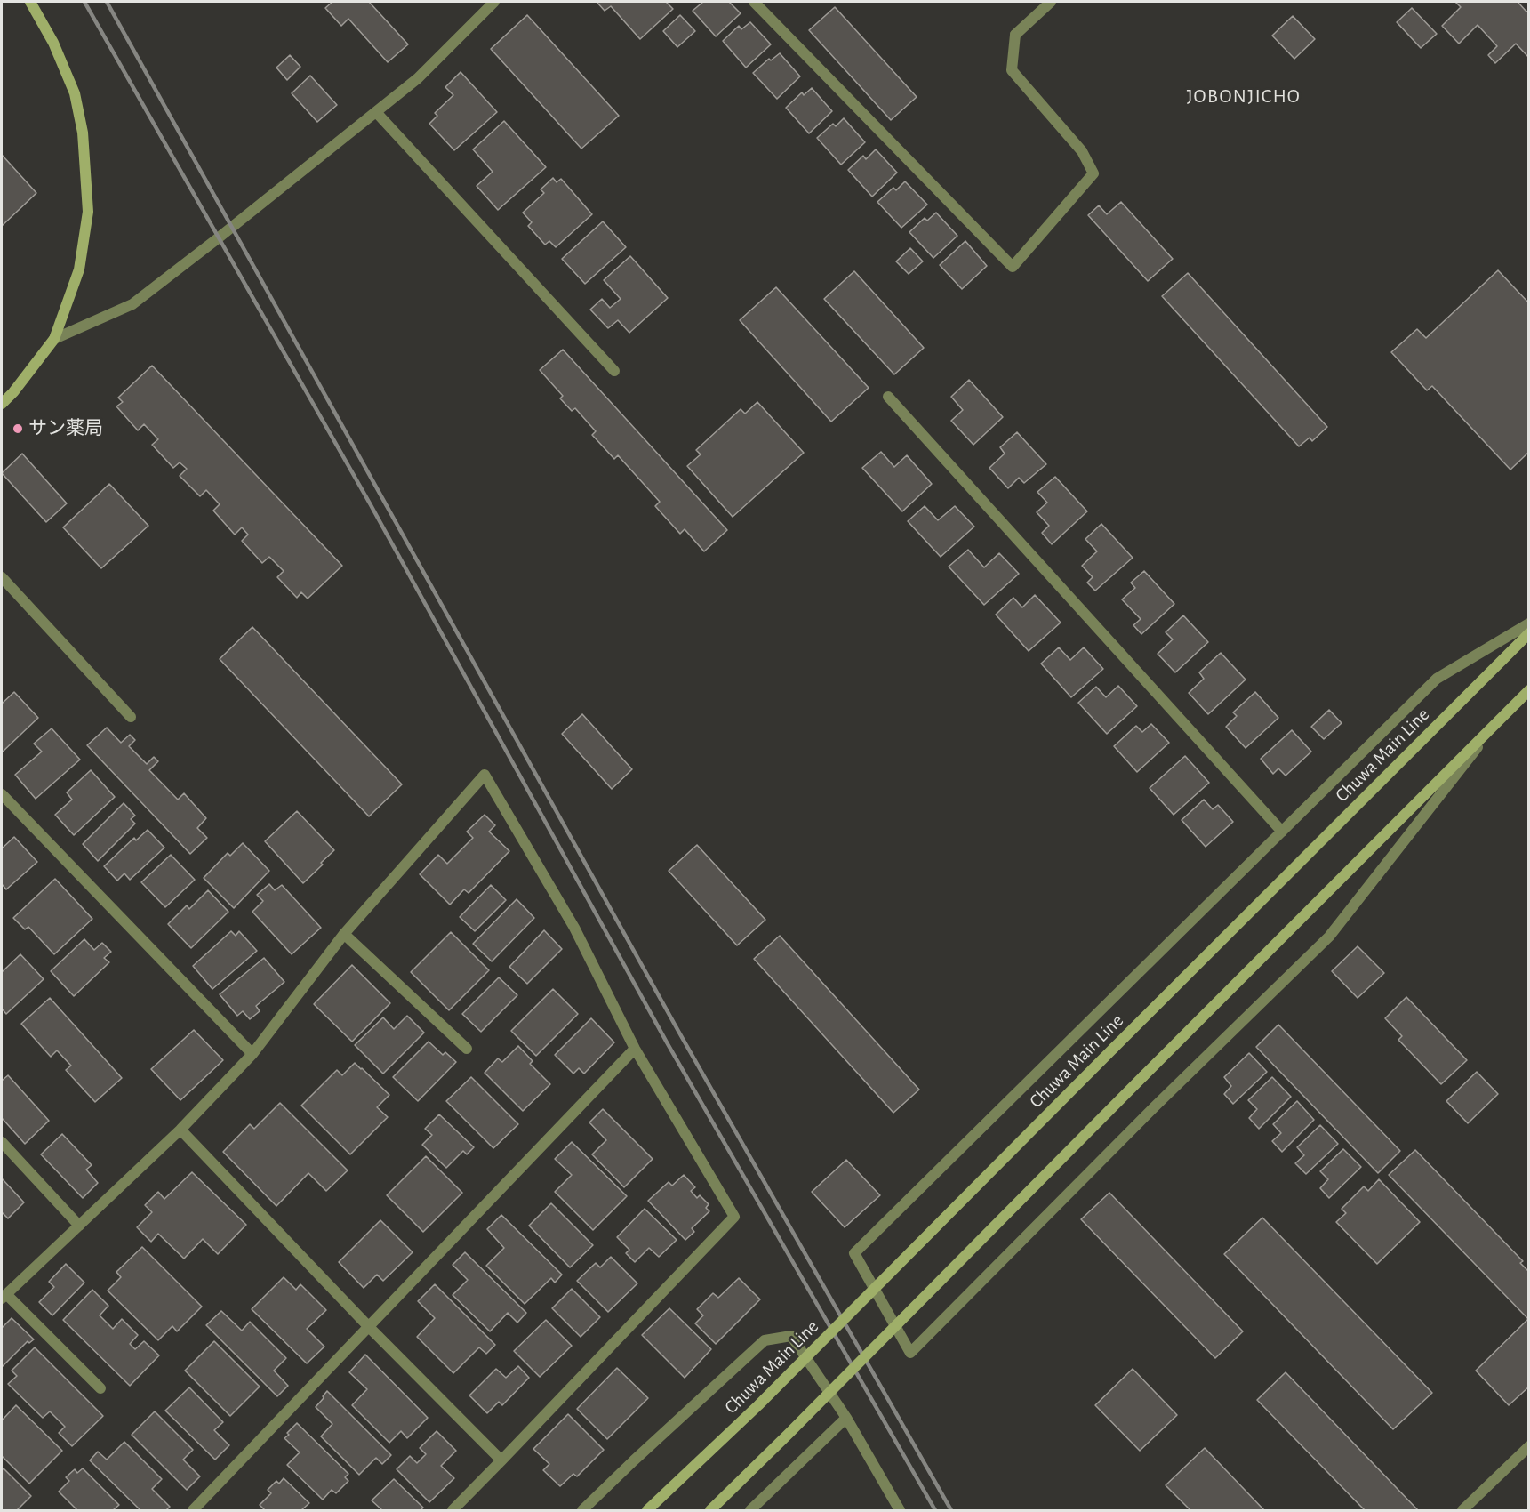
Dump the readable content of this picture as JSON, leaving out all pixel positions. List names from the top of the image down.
{
  "streets": {
    "main road": ["Chuwa Main Line"]
  },
  "districts": ["JOBONJICHO"],
  "places": ["サン薬局"]
}
